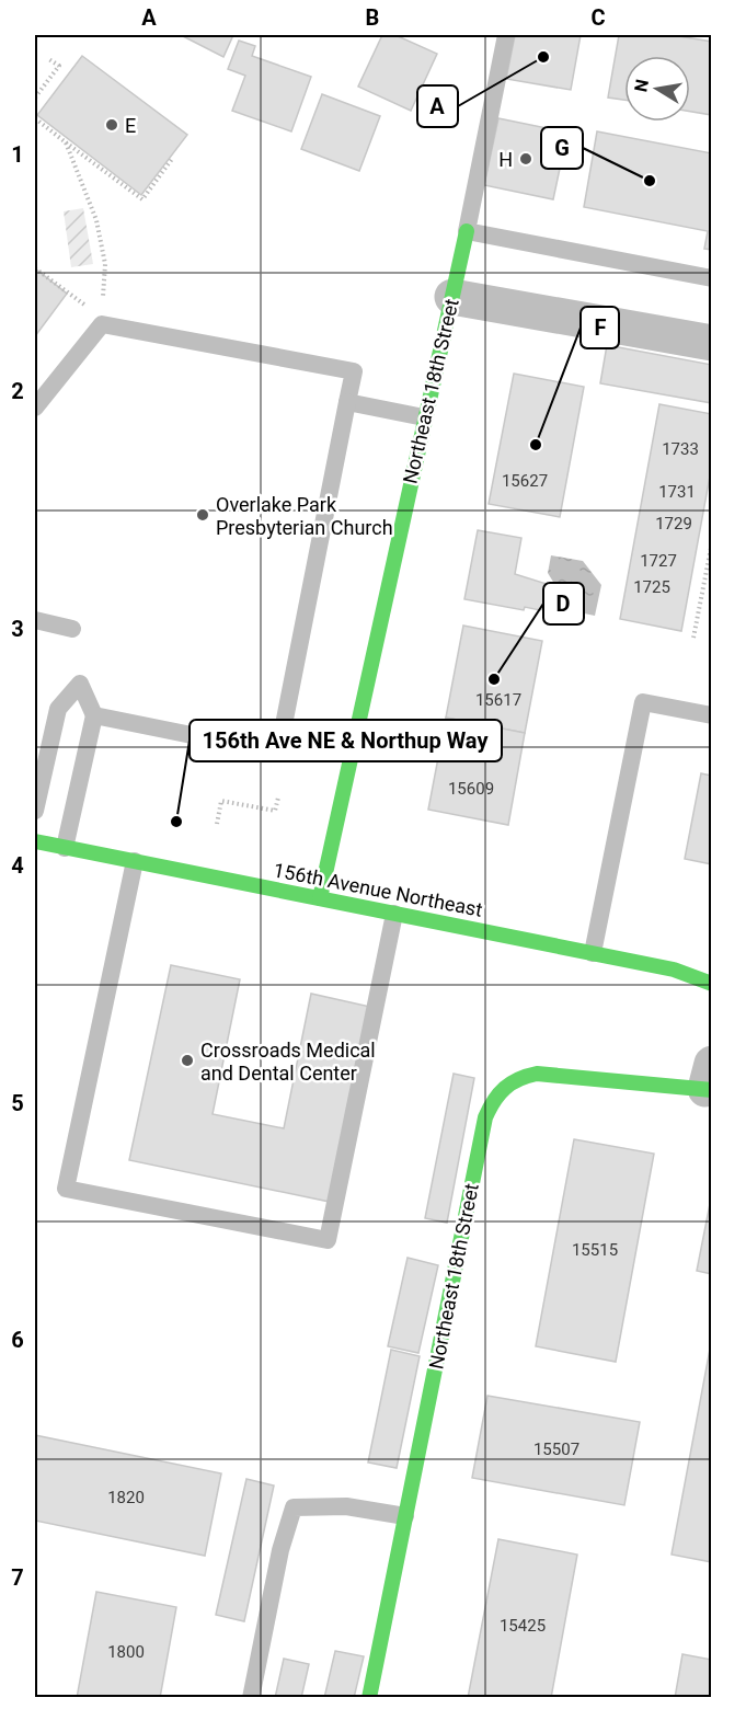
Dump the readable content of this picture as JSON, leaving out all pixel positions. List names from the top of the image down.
{
  "streets": {
    "street": ["Northeast 18th Street", "156th Avenue Northeast"]
  },
  "crossings": [
    ["Northeast 18th Street", "156th Avenue Northeast"]
  ],
  "places": [
    "A",
    "E",
    "H",
    "G",
    "F",
    "Overlake Park Presbyterian Church",
    "D",
    "156th Ave NE & Northup Way",
    "Crossroads Medical and Dental Center"
  ],
  "house_numbers": [
    "1733",
    "15627",
    "1731",
    "1729",
    "1727",
    "1725",
    "15617",
    "15609",
    "15515",
    "15507",
    "1820",
    "15425",
    "1800"
  ],
  "north": "left",
  "grid": {
    "columns": ["A", "B", "C"],
    "rows": [
      "1",
      "2",
      "3",
      "4",
      "5",
      "6",
      "7"
    ]
  }
}
